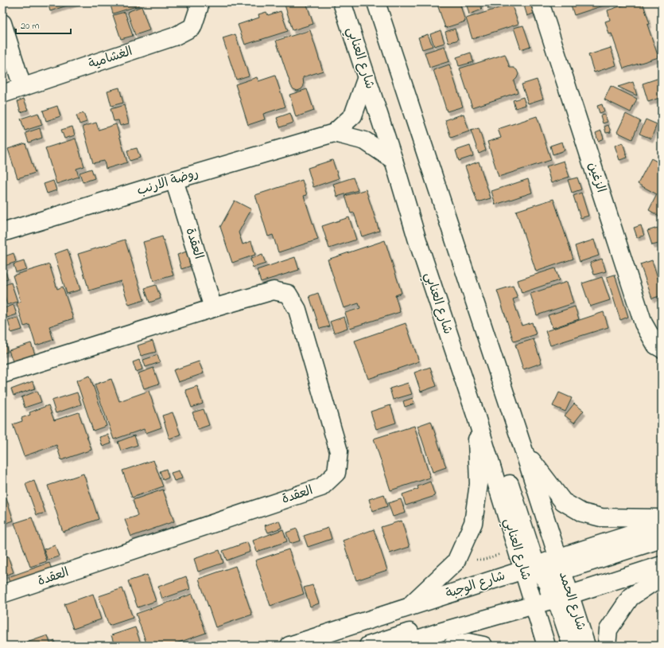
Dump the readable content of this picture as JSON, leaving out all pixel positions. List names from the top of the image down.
{
  "streets": {
    "street": [
      "الغشامية",
      "شارع العنابي",
      "الزغين",
      "روضة الارنب",
      "العقدة",
      "شارع الوجبة",
      "شارع الحمد"
    ]
  },
  "crossings": [
    ["شارع العنابي", "روضة الارنب"],
    ["شارع العنابي", "شارع الوجبة"],
    ["روضة الارنب", "العقدة"],
    ["شارع الوجبة", "شارع الحمد"]
  ],
  "scale_bar": "20 m"
}
